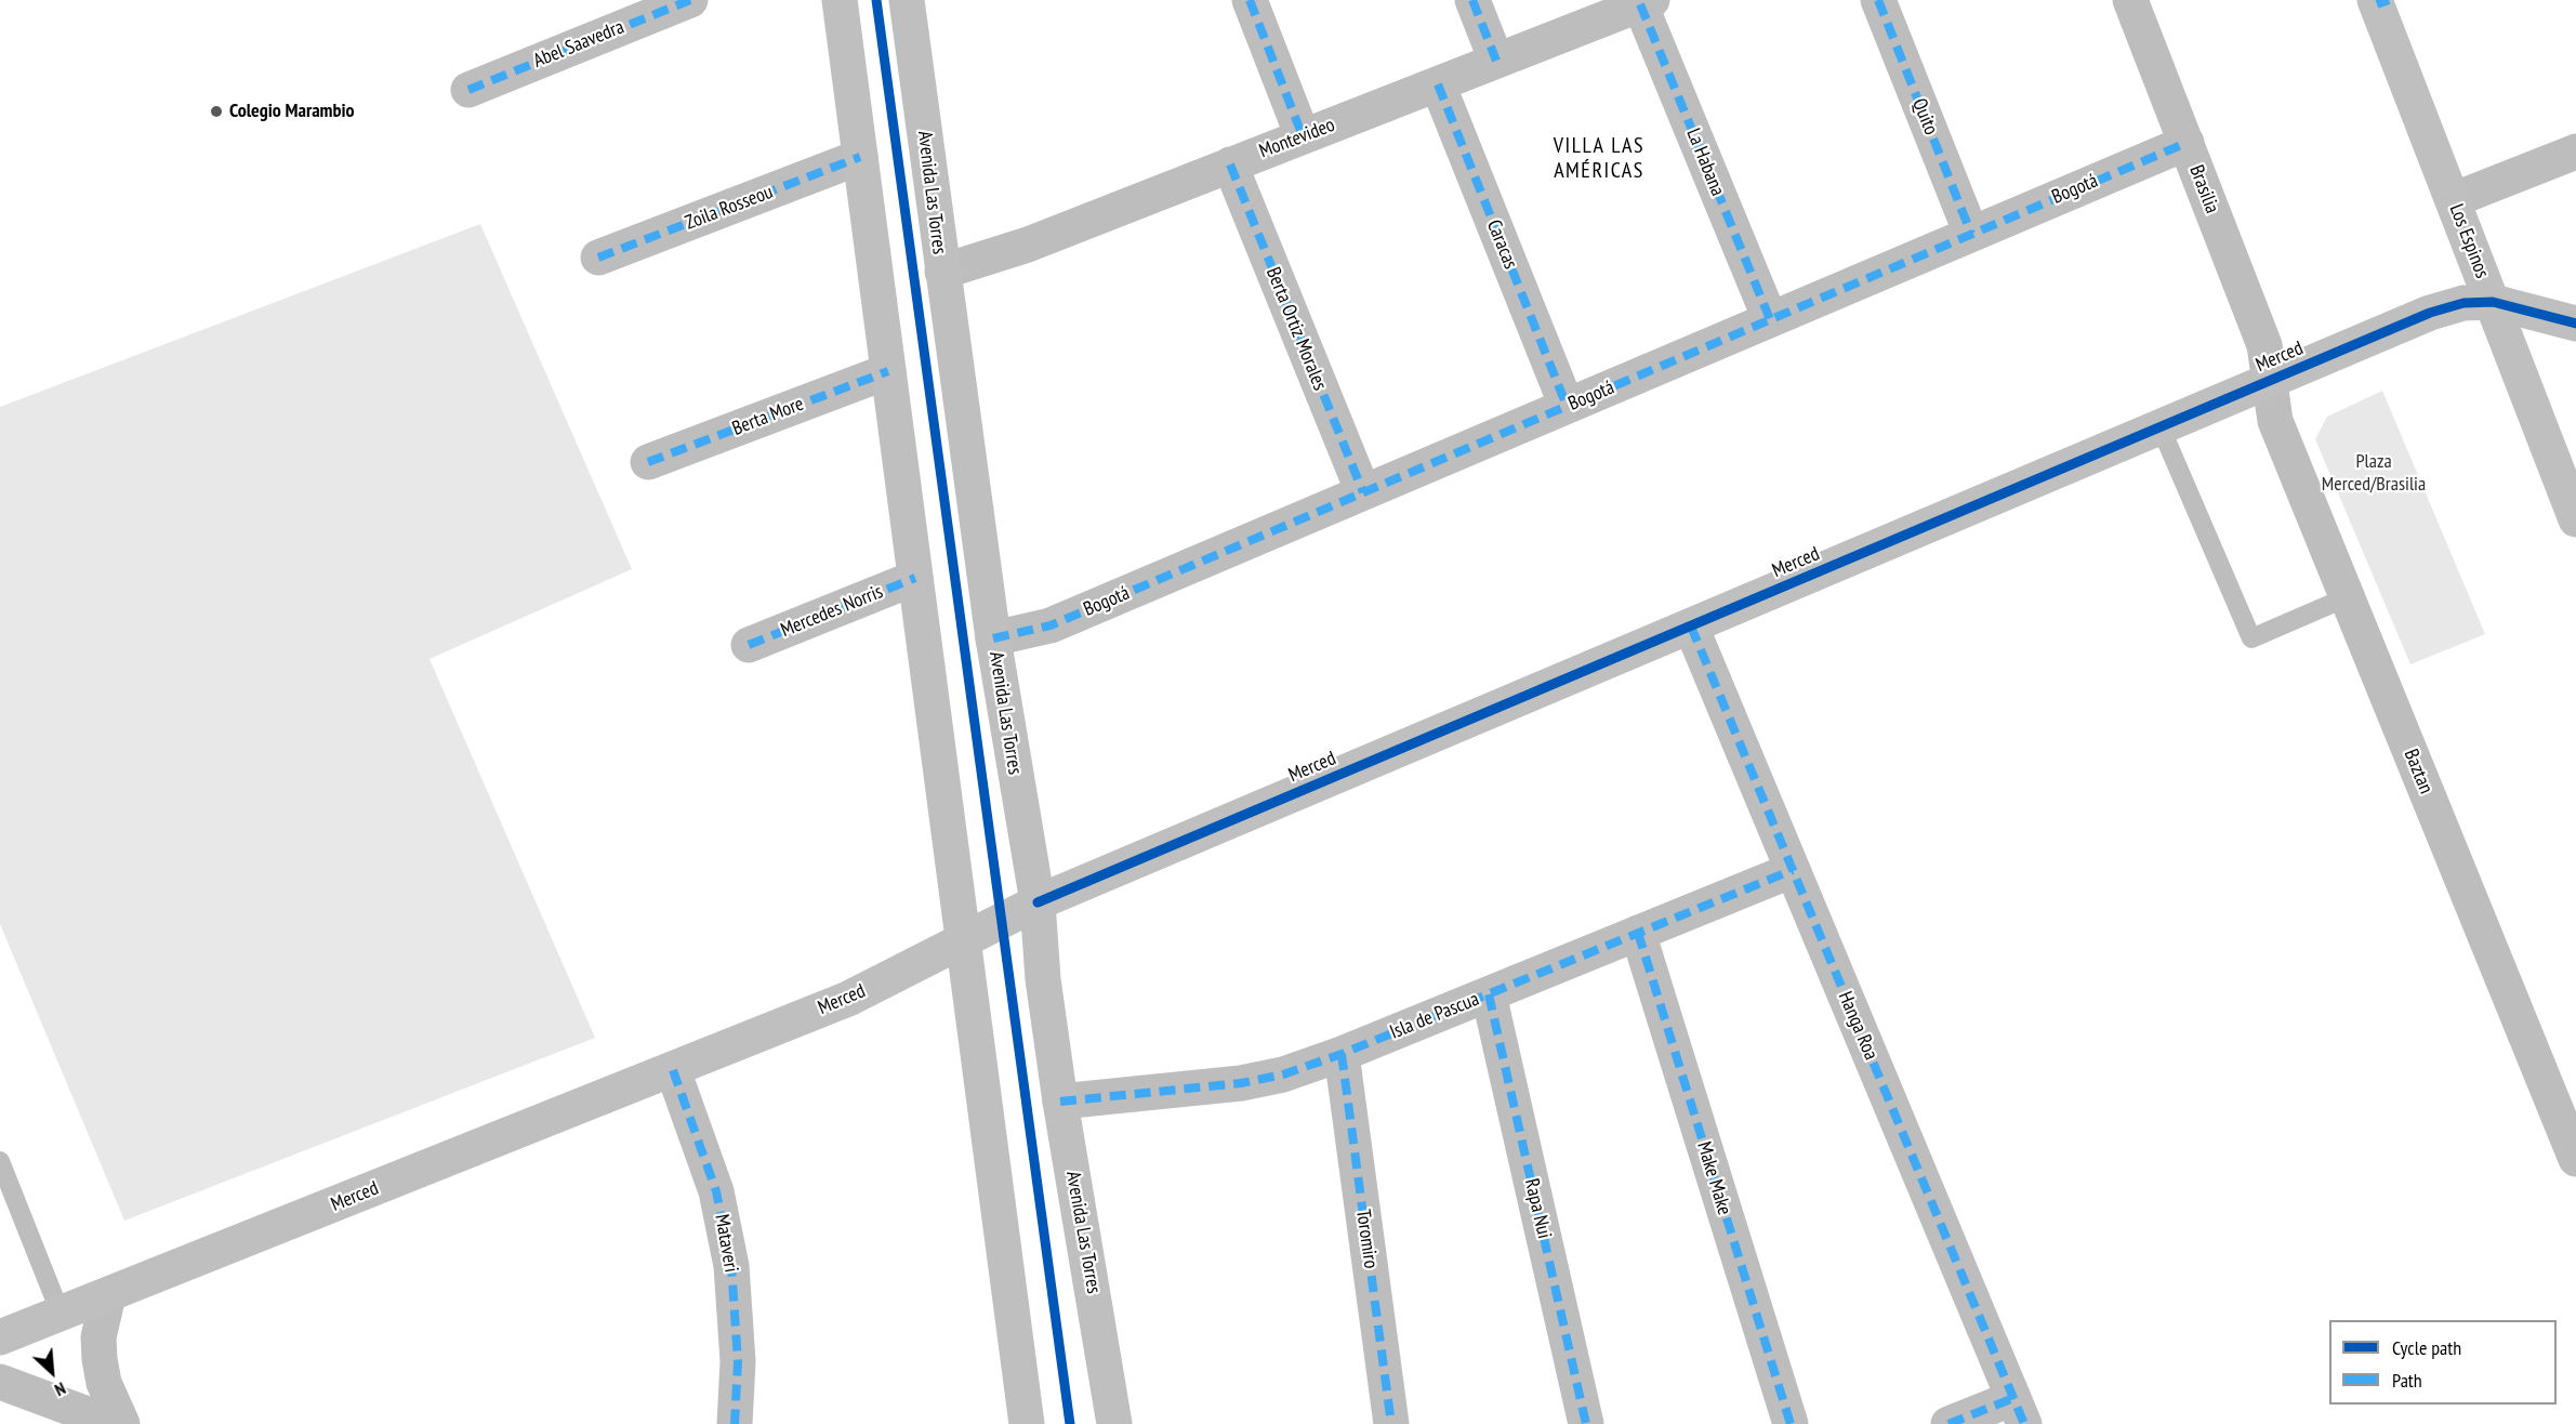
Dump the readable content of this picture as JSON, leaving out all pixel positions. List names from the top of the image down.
{
  "streets": {
    "main road": ["Avenida Las Torres", "Los Espinos", "Merced"],
    "street": [
      "Abel Saavedra",
      "Quito",
      "Montevideo",
      "La Habana",
      "Bogotá",
      "Brasilia",
      "Zoila Rosseou",
      "Caracas",
      "Berta Ortiz Morales",
      "Berta More",
      "Mercedes Norris",
      "Baztan",
      "Isla de Pascua",
      "Hanga Roa",
      "Make Make",
      "Rapa Nui",
      "Toromiro",
      "Mataveri"
    ]
  },
  "crossings": [
    ["Quito", "Bogotá"],
    ["Montevideo", "La Habana"],
    ["Montevideo", "Avenida Las Torres"],
    ["Montevideo", "Caracas"],
    ["Montevideo", "Berta Ortiz Morales"],
    ["La Habana", "Bogotá"],
    ["Bogotá", "Brasilia"],
    ["Bogotá", "Avenida Las Torres"],
    ["Bogotá", "Caracas"],
    ["Bogotá", "Berta Ortiz Morales"],
    ["Brasilia", "Merced"],
    ["Brasilia", "Baztan"],
    ["Avenida Las Torres", "Merced"],
    ["Avenida Las Torres", "Isla de Pascua"],
    ["Los Espinos", "Merced"],
    ["Merced", "Baztan"],
    ["Merced", "Hanga Roa"],
    ["Merced", "Mataveri"],
    ["Isla de Pascua", "Hanga Roa"],
    ["Isla de Pascua", "Make Make"],
    ["Isla de Pascua", "Rapa Nui"],
    ["Isla de Pascua", "Toromiro"]
  ],
  "districts": ["VILLA LAS AMÉRICAS"],
  "parks": ["Plaza Merced/Brasilia"],
  "places": ["Colegio Marambio"],
  "legend": ["Cycle path", "Path"],
  "north": "bottom right"
}
